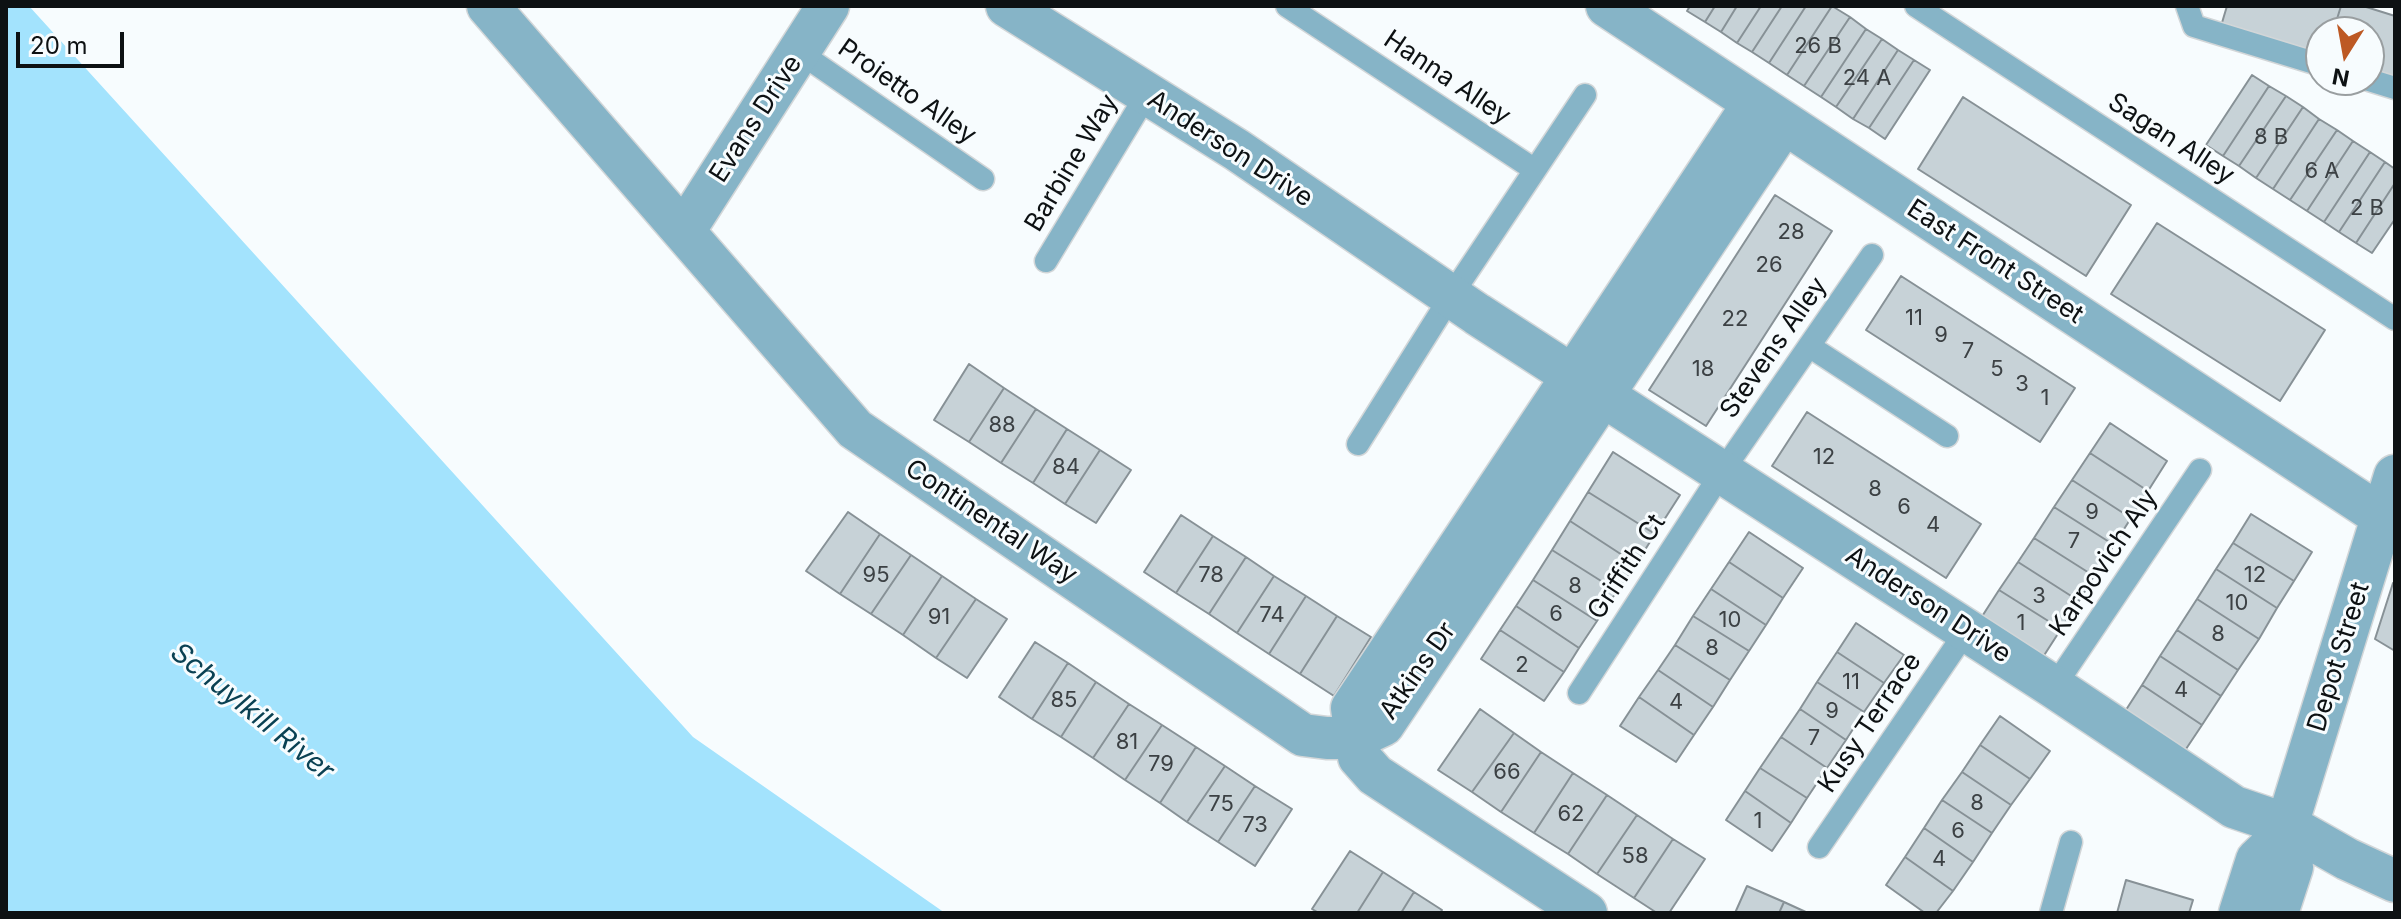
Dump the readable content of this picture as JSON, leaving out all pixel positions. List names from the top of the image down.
{
  "streets": {
    "street": [
      "Evans Drive",
      "Anderson Drive",
      "East Front Street",
      "Continental Way",
      "Depot Street",
      "Atkins Dr"
    ],
    "lane": [
      "Hanna Alley",
      "Proietto Alley",
      "Sagan Alley",
      "Barbine Way",
      "Stevens Alley",
      "Karpovich Aly",
      "Griffith Ct",
      "Kusy Terrace"
    ]
  },
  "crossings": [
    ["Proietto Alley", "Evans Drive"],
    ["Evans Drive", "Continental Way"],
    ["Anderson Drive", "Barbine Way"],
    ["Anderson Drive", "Stevens Alley"],
    ["Anderson Drive", "Karpovich Aly"],
    ["Anderson Drive", "Griffith Ct"],
    ["Anderson Drive", "Depot Street"],
    ["Anderson Drive", "Atkins Dr"],
    ["Anderson Drive", "Kusy Terrace"],
    ["East Front Street", "Depot Street"],
    ["East Front Street", "Atkins Dr"],
    ["Stevens Alley", "Griffith Ct"],
    ["Continental Way", "Atkins Dr"]
  ],
  "water": ["Schuylkill River"],
  "house_numbers": [
    "26 B",
    "24 A",
    "8 B",
    "6 A",
    "2 B",
    "28",
    "26",
    "11",
    "22",
    "9",
    "7",
    "18",
    "5",
    "3",
    "1",
    "88",
    "12",
    "84",
    "8",
    "6",
    "9",
    "4",
    "7",
    "95",
    "78",
    "12",
    "8",
    "3",
    "10",
    "6",
    "74",
    "91",
    "10",
    "1",
    "8",
    "8",
    "2",
    "11",
    "4",
    "85",
    "4",
    "9",
    "7",
    "81",
    "79",
    "66",
    "8",
    "75",
    "62",
    "1",
    "73",
    "6",
    "58",
    "4"
  ],
  "scale_bar": "20 m",
  "north": "bottom"
}
